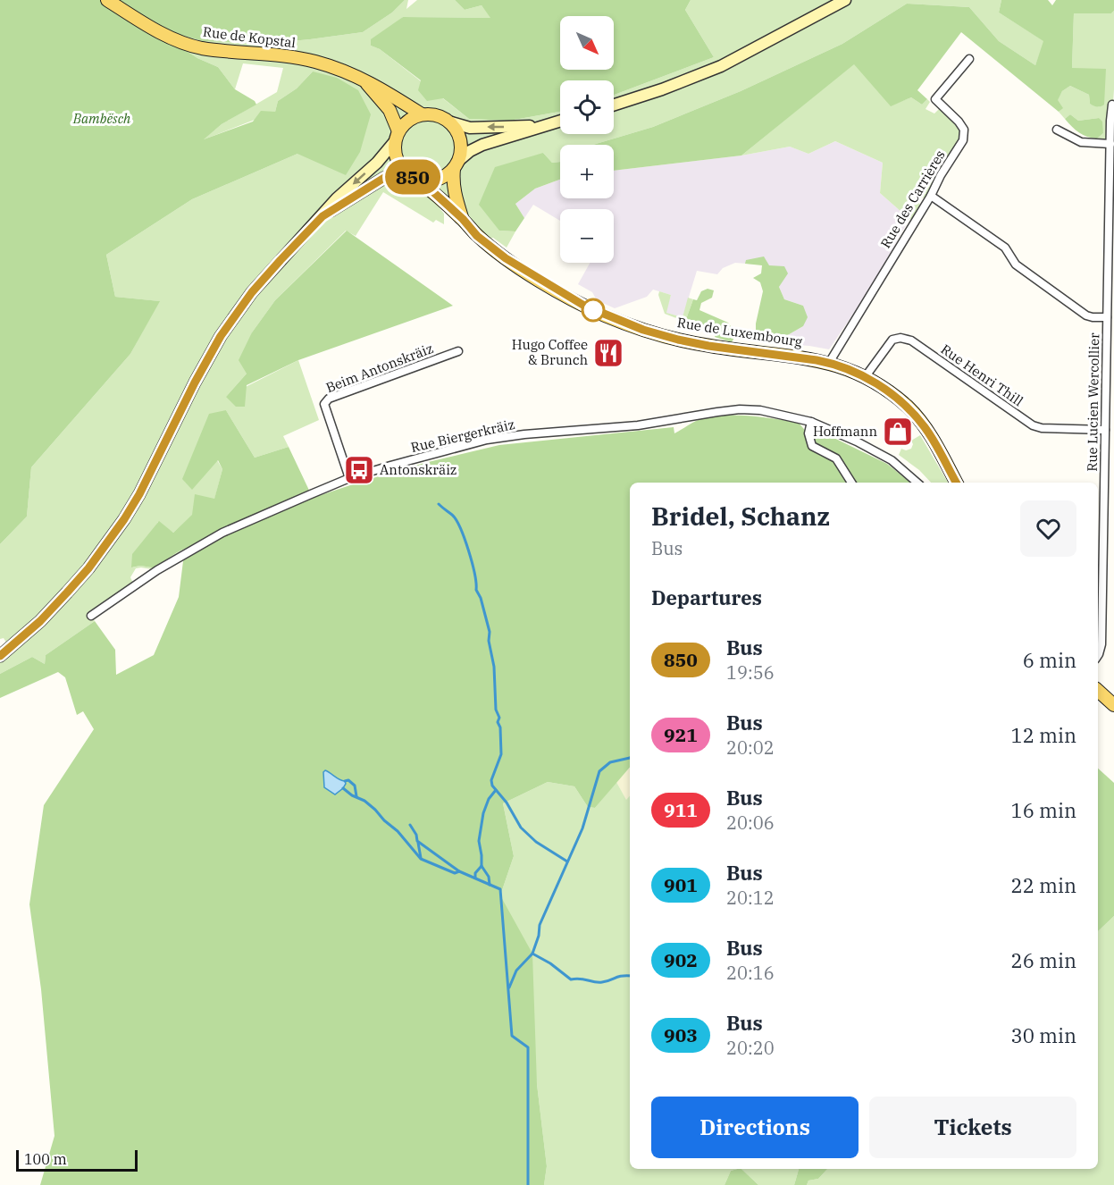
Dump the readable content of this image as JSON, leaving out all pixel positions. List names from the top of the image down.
{
  "streets": {
    "main road": ["Rue de Kopstal", "Rue de Luxembourg"],
    "street": [
      "Rue des Carrières",
      "Beim Antonskräiz",
      "Rue Henri Thill",
      "Rue Lucien Wercollier",
      "Rue Biergerkräiz"
    ]
  },
  "crossings": [
    ["Rue de Kopstal", "Rue de Luxembourg"],
    ["Rue des Carrières", "Rue de Luxembourg"],
    ["Rue de Luxembourg", "Rue Henri Thill"],
    ["Beim Antonskräiz", "Rue Biergerkräiz"],
    ["Rue Henri Thill", "Rue Lucien Wercollier"]
  ],
  "parks": ["Bambësch"],
  "places": {
    "restaurant": ["Hugo Coffee & Brunch"],
    "shop": ["Hoffmann"],
    "bus stop": ["Antonskräiz"]
  },
  "lines": ["bus line 850"],
  "scale_bar": "100 m",
  "north": "bottom right",
  "page": {
    "on_map": "850",
    "map_buttons": ["+", "−"],
    "heading": [
      ["Bridel, Schanz", "Bus"],
      "Departures"
    ],
    "list": [
      {
        "mark": "850",
        "name": "Bus",
        "note": "19:56",
        "value": "6 min"
      },
      {
        "mark": "921",
        "name": "Bus",
        "note": "20:02",
        "value": "12 min"
      },
      {
        "mark": "911",
        "name": "Bus",
        "note": "20:06",
        "value": "16 min"
      },
      {
        "mark": "901",
        "name": "Bus",
        "note": "20:12",
        "value": "22 min"
      },
      {
        "mark": "902",
        "name": "Bus",
        "note": "20:16",
        "value": "26 min"
      },
      {
        "mark": "903",
        "name": "Bus",
        "note": "20:20",
        "value": "30 min"
      }
    ],
    "buttons": ["Directions", "Tickets"],
    "scale": "100 m"
  }
}
